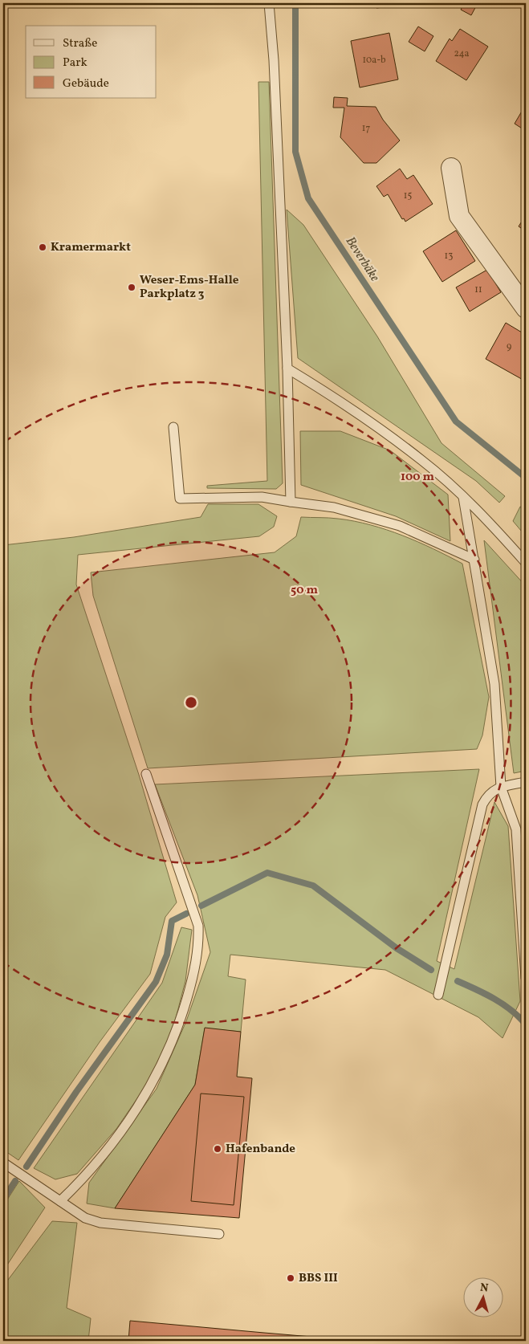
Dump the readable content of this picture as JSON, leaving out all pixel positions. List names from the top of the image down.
{
  "water": ["Beverbäke"],
  "places": [
    "Kramermarkt",
    "Weser-Ems-Halle Parkplatz 3",
    "Hafenbande",
    "BBS III"
  ],
  "house_numbers": [
    "24a",
    "10a-b",
    "17",
    "15",
    "13",
    "11",
    "9"
  ],
  "legend": ["Straße", "Park", "Gebäude"],
  "north": "top",
  "rings": ["100 m", "50 m"]
}
